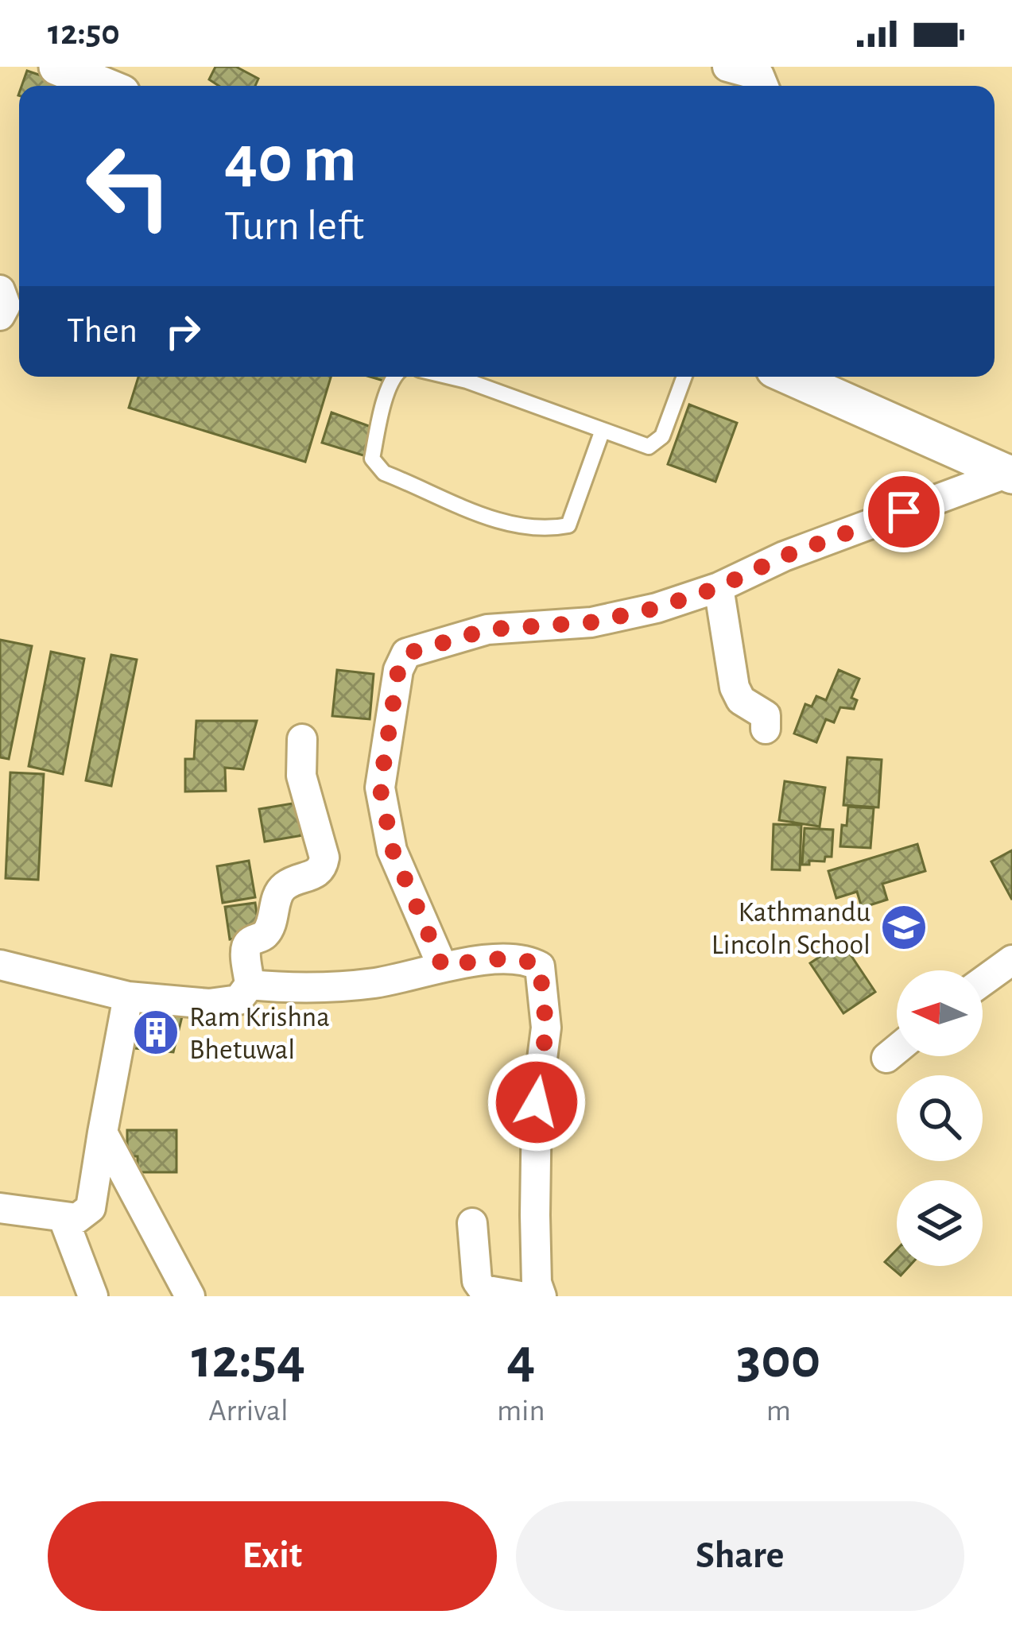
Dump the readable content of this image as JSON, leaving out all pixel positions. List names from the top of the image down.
{
  "places": {
    "school or university": ["Kathmandu Lincoln School"],
    "building": ["Ram Krishna Bhetuwal"]
  },
  "north": "left",
  "page": {
    "status": "12:50",
    "turn": ["40 m", "Turn left"],
    "then": "Then",
    "eta": [
      "12:54",
      "Arrival",
      "4",
      "min",
      "300",
      "m"
    ],
    "buttons": ["Exit", "Share"]
  }
}
